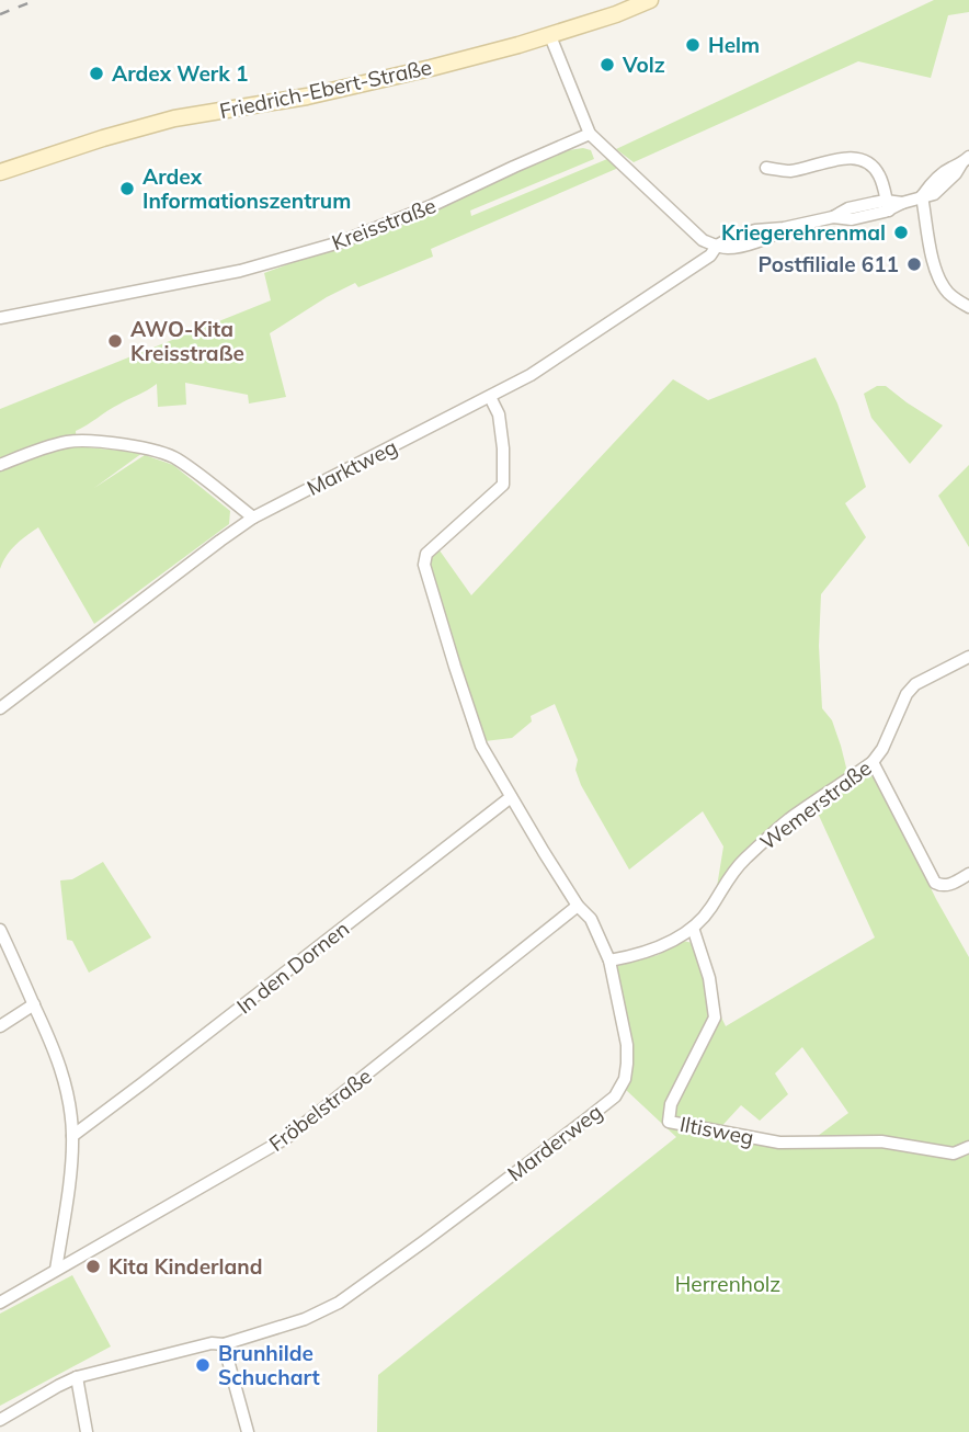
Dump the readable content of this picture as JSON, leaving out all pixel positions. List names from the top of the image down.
{
  "streets": {
    "street": [
      "Friedrich-Ebert-Straße",
      "Kreisstraße",
      "Marktweg",
      "Wemerstraße",
      "In den Dornen",
      "Fröbelstraße",
      "Iltisweg",
      "Marderweg"
    ]
  },
  "crossings": [
    ["Marktweg", "Marderweg"],
    ["Wemerstraße", "Iltisweg"],
    ["Wemerstraße", "Marderweg"],
    ["In den Dornen", "Marderweg"],
    ["Fröbelstraße", "Marderweg"]
  ],
  "parks": ["Herrenholz"],
  "places": [
    "Helm",
    "Volz",
    "Ardex Werk 1",
    "Ardex Informationszentrum",
    "Kriegerehrenmal",
    "Postfiliale 611",
    "AWO-Kita Kreisstraße",
    "Kita Kinderland",
    "Brunhilde Schuchart"
  ]
}
